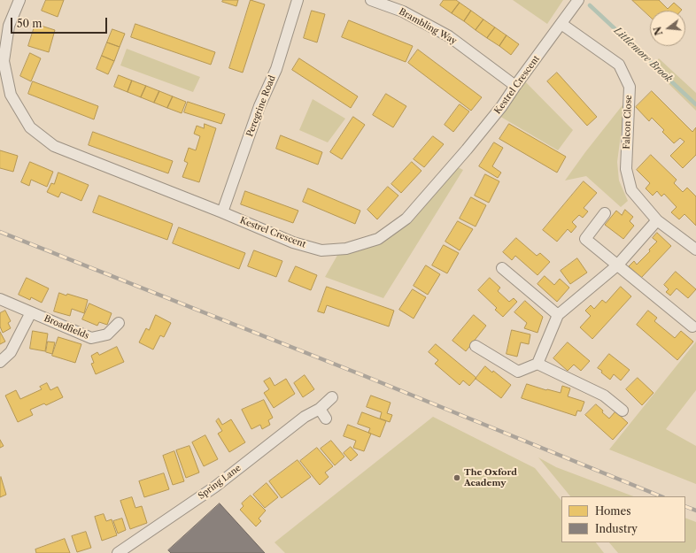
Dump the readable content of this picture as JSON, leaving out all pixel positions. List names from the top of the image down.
{
  "streets": {
    "street": [
      "Brambling Way",
      "Kestrel Crescent",
      "Peregrine Road",
      "Falcon Close",
      "Broadfields",
      "Spring Lane"
    ]
  },
  "crossings": [
    ["Brambling Way", "Kestrel Crescent"],
    ["Kestrel Crescent", "Peregrine Road"],
    ["Kestrel Crescent", "Falcon Close"]
  ],
  "water": ["Littlemore Brook"],
  "places": ["The Oxford Academy"],
  "legend": ["Homes", "Industry"],
  "scale_bar": "50 m",
  "north": "left"
}
